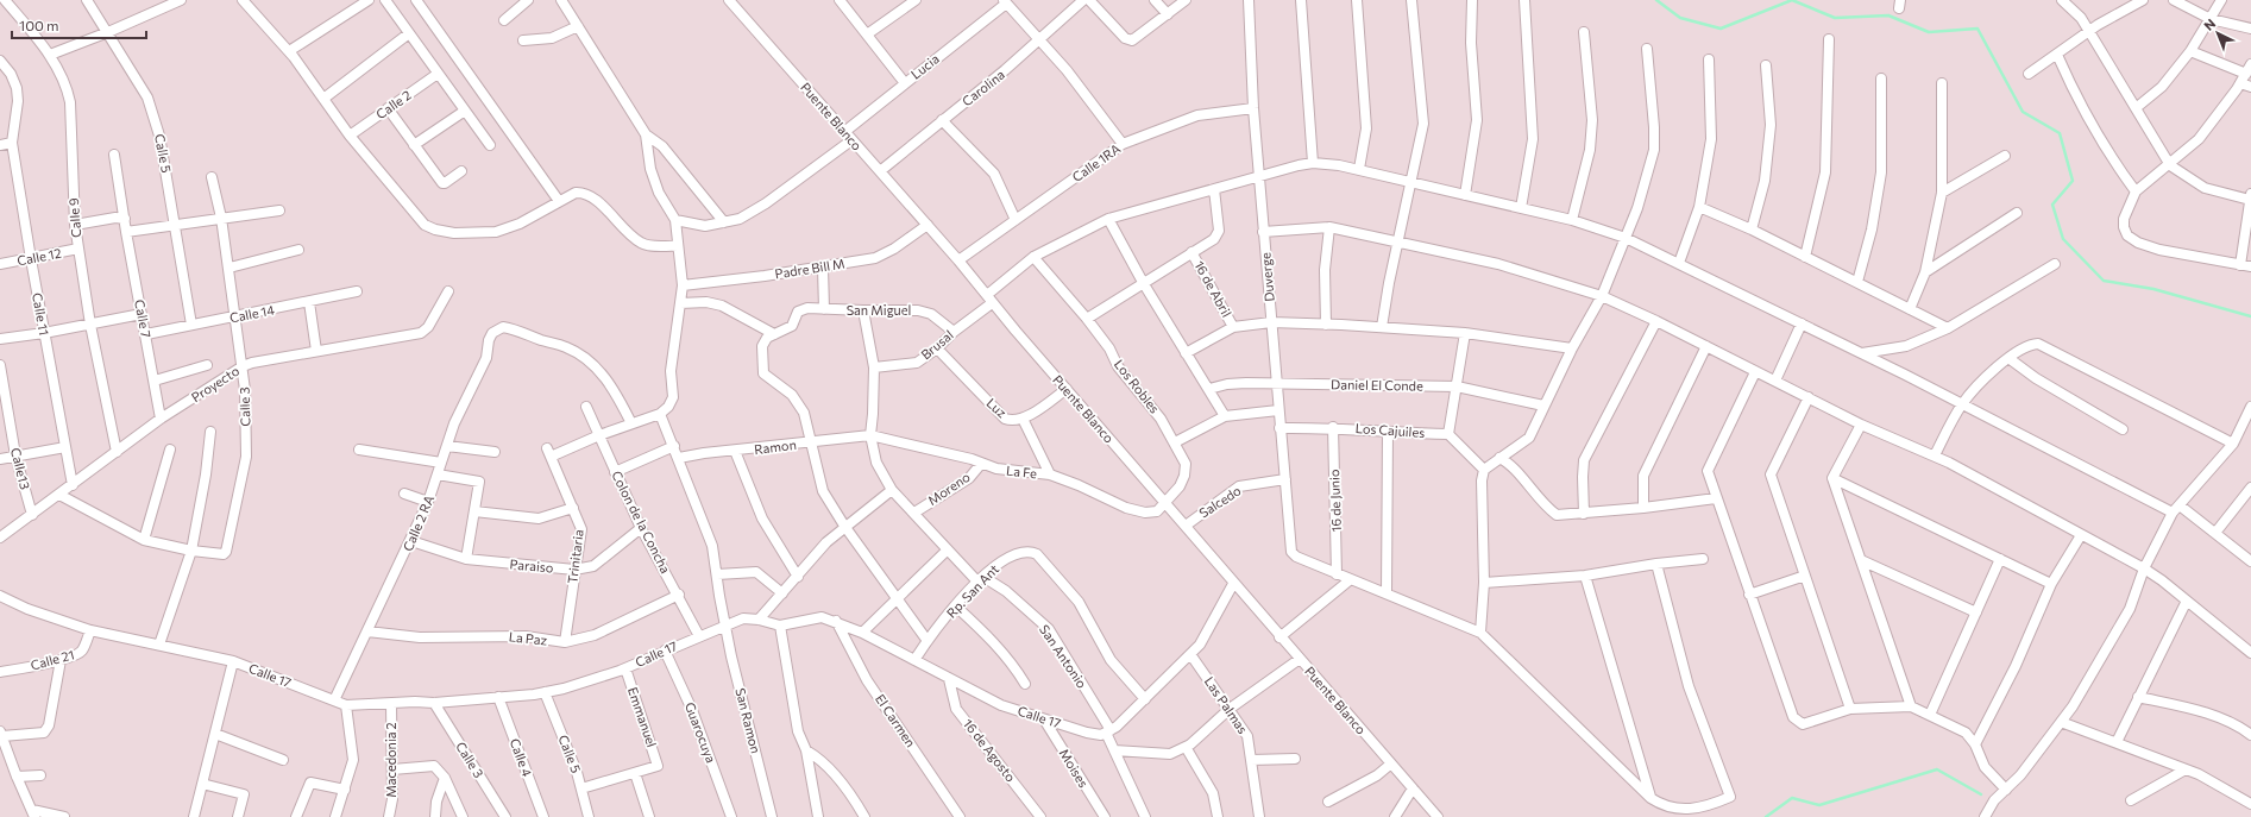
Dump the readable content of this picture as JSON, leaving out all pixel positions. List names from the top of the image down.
{
  "streets": {
    "street": [
      "Lucia",
      "Carolina",
      "Calle 2",
      "Puente Blanco",
      "Calle 5",
      "Calle 1RA",
      "Calle 9",
      "Calle 12",
      "Padre Bill M",
      "Duverge",
      "16 de Abril",
      "San Miguel",
      "Calle 11",
      "Calle 14",
      "Calle 7",
      "Brusal",
      "Proyecto",
      "Daniel El Conde",
      "Los Robles",
      "Calle 3",
      "Luz",
      "Los Cajuiles",
      "Ramon",
      "Calle13",
      "La Fe",
      "Moreno",
      "16 de Junio",
      "Salcedo",
      "Colon de la Concha",
      "Calle 2 RA",
      "Trinitaria",
      "Paraiso",
      "Rp. San Ant",
      "La Paz",
      "Calle 17",
      "San Antonio",
      "Calle 21",
      "Las Palmas",
      "Emmanuel",
      "San Ramon",
      "El Carmen",
      "Guarocuya",
      "16 de Agosto",
      "Calle 4",
      "Macedonia 2",
      "Moises"
    ]
  },
  "crossings": [
    ["Lucia", "Puente Blanco"],
    ["Carolina", "Puente Blanco"],
    ["Puente Blanco", "Calle 1RA"],
    ["Puente Blanco", "Padre Bill M"],
    ["Puente Blanco", "Brusal"],
    ["Puente Blanco", "Los Robles"],
    ["Puente Blanco", "Luz"],
    ["Puente Blanco", "La Fe"],
    ["Puente Blanco", "Salcedo"],
    ["Calle 5", "Calle 14"],
    ["Calle 5", "Calle 17"],
    ["Calle 1RA", "Duverge"],
    ["Calle 9", "Calle 12"],
    ["Calle 9", "Proyecto"],
    ["Calle 12", "Calle 11"],
    ["Duverge", "Brusal"],
    ["Duverge", "Daniel El Conde"],
    ["Duverge", "Los Cajuiles"],
    ["Duverge", "16 de Junio"],
    ["Duverge", "Salcedo"],
    ["San Miguel", "Brusal"],
    ["San Miguel", "San Antonio"],
    ["Calle 11", "Proyecto"],
    ["Calle 14", "Calle 7"],
    ["Calle 14", "Calle 3"],
    ["Calle 7", "Proyecto"],
    ["Brusal", "Los Robles"],
    ["Brusal", "Luz"],
    ["Brusal", "San Antonio"],
    ["Proyecto", "Calle 3"],
    ["Proyecto", "Calle13"],
    ["Los Robles", "La Fe"],
    ["Calle 3", "Calle 17"],
    ["Los Cajuiles", "16 de Junio"],
    ["Ramon", "La Fe"],
    ["Ramon", "San Antonio"],
    ["Ramon", "San Ramon"],
    ["La Fe", "Moreno"],
    ["La Fe", "San Antonio"],
    ["Moreno", "San Antonio"],
    ["Colon de la Concha", "Trinitaria"],
    ["Colon de la Concha", "Paraiso"],
    ["Colon de la Concha", "La Paz"],
    ["Colon de la Concha", "Calle 17"],
    ["Calle 2 RA", "Paraiso"],
    ["Calle 2 RA", "La Paz"],
    ["Calle 2 RA", "Calle 17"],
    ["Trinitaria", "Paraiso"],
    ["Trinitaria", "La Paz"],
    ["Rp. San Ant", "Calle 17"],
    ["Rp. San Ant", "San Antonio"],
    ["Calle 17", "San Antonio"],
    ["Calle 17", "Calle 21"],
    ["Calle 17", "Emmanuel"],
    ["Calle 17", "San Ramon"],
    ["Calle 17", "El Carmen"],
    ["Calle 17", "Guarocuya"],
    ["Calle 17", "16 de Agosto"],
    ["Calle 17", "Calle 4"],
    ["Calle 17", "Macedonia 2"],
    ["Calle 17", "Moises"]
  ],
  "scale_bar": "100 m",
  "north": "top left"
}
